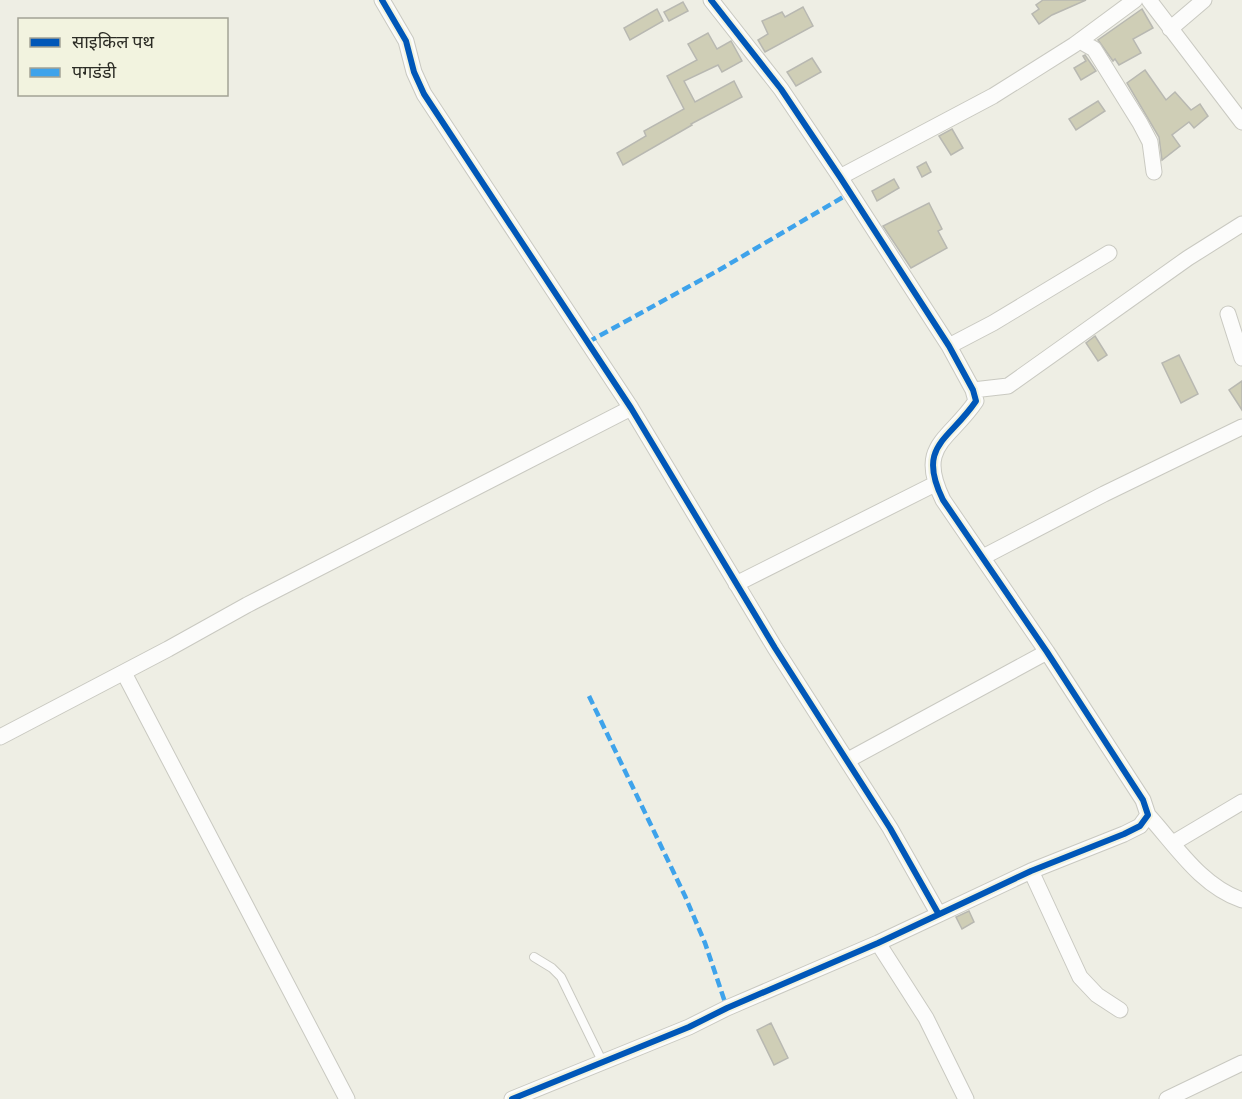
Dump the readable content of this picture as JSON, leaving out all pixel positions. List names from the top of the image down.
{
  "legend": ["साइकिल पथ", "पगडंडी"]
}
